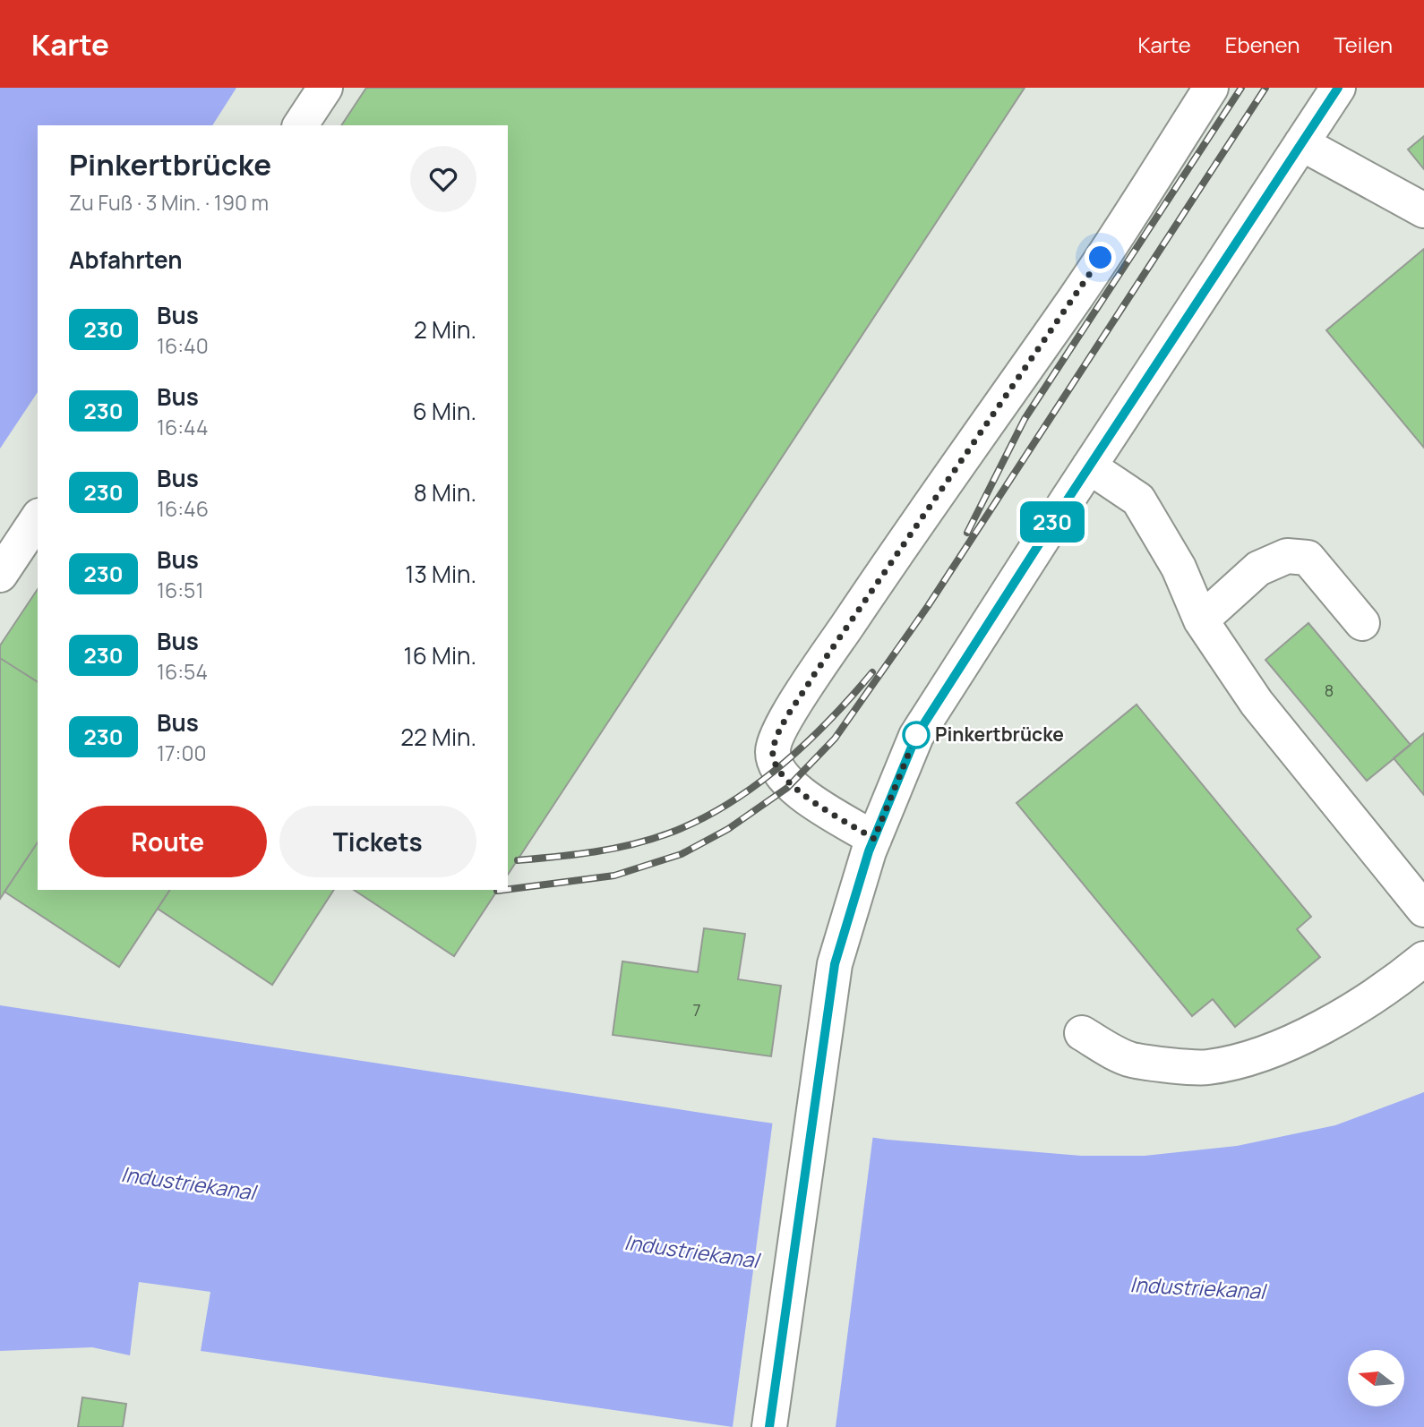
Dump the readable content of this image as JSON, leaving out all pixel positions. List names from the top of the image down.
{
  "water": ["Industriekanal"],
  "places": ["Pinkertbrücke"],
  "lines": ["bus line 230"],
  "house_numbers": ["8", "7"],
  "north": "left",
  "page": {
    "header": "Karte",
    "nav": ["Karte", "Ebenen", "Teilen"],
    "on_map": "230",
    "heading": [
      ["Pinkertbrücke", "Zu Fuß · 3 Min. · 190 m"],
      "Abfahrten"
    ],
    "list": [
      {
        "mark": "230",
        "name": "Bus",
        "note": "16:40",
        "value": "2 Min."
      },
      {
        "mark": "230",
        "name": "Bus",
        "note": "16:44",
        "value": "6 Min."
      },
      {
        "mark": "230",
        "name": "Bus",
        "note": "16:46",
        "value": "8 Min."
      },
      {
        "mark": "230",
        "name": "Bus",
        "note": "16:51",
        "value": "13 Min."
      },
      {
        "mark": "230",
        "name": "Bus",
        "note": "16:54",
        "value": "16 Min."
      },
      {
        "mark": "230",
        "name": "Bus",
        "note": "17:00",
        "value": "22 Min."
      }
    ],
    "buttons": ["Route", "Tickets"]
  }
}
